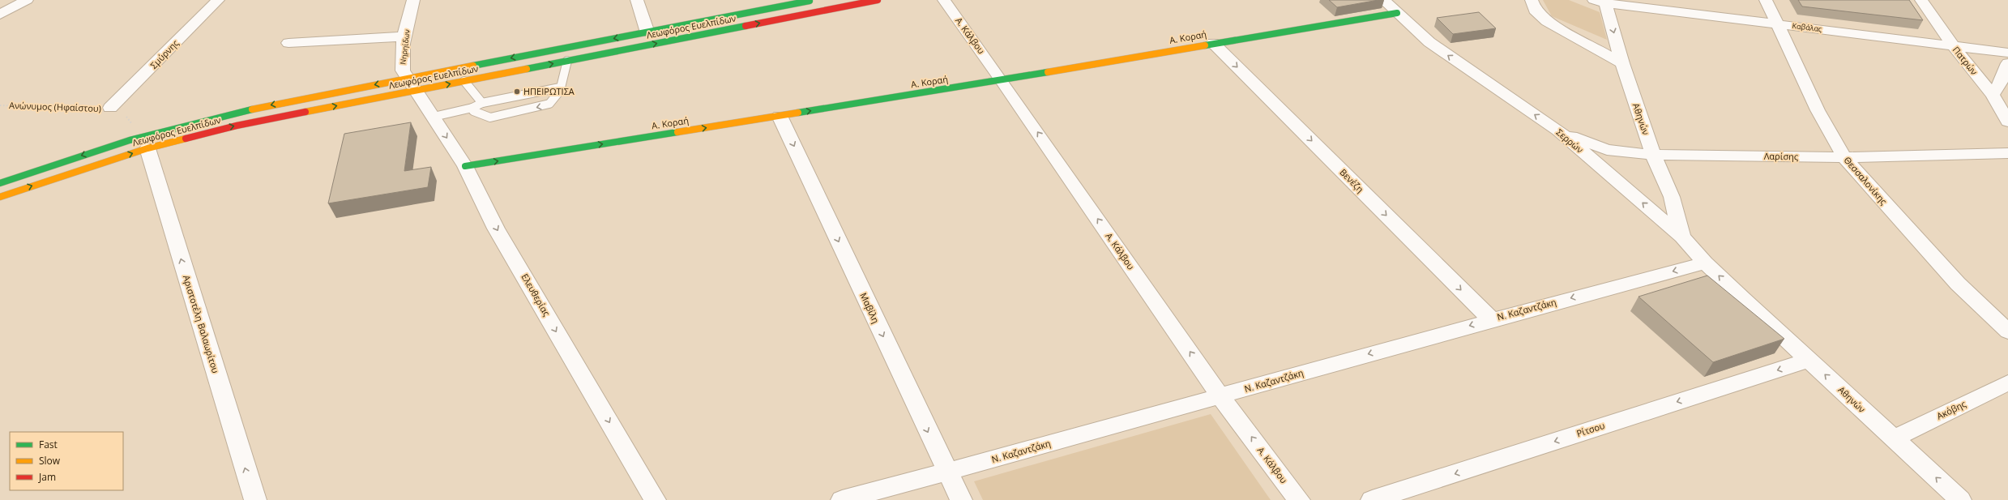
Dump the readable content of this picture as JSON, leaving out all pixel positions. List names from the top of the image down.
{
  "streets": {
    "main road": ["Λεωφόρος Ευελπίδων", "Α. Κοραή"],
    "street": [
      "Καβάλας",
      "A. Κάλβου",
      "Νηρηίδων",
      "Σμύρνης",
      "Πατρών",
      "Αθηνών",
      "Σερρών",
      "Λαρίσης",
      "Βενέζη",
      "Θεσσαλονίκης",
      "Ελευθερίας",
      "Μαβίλη",
      "Ν. Καζαντζάκη",
      "Αριστοτέλη Βαλαωρίτου",
      "Ακόβης",
      "Ρίτσου"
    ],
    "path": ["Ανώνυμος (Ηφαίστου)"]
  },
  "crossings": [
    ["Λεωφόρος Ευελπίδων", "Νηρηίδων"],
    ["Λεωφόρος Ευελπίδων", "Ανώνυμος (Ηφαίστου)"],
    ["Λεωφόρος Ευελπίδων", "Ελευθερίας"],
    ["Λεωφόρος Ευελπίδων", "Αριστοτέλη Βαλαωρίτου"],
    ["Καβάλας", "Πατρών"],
    ["Καβάλας", "Αθηνών"],
    ["Καβάλας", "Θεσσαλονίκης"],
    ["A. Κάλβου", "Α. Κοραή"],
    ["A. Κάλβου", "Ν. Καζαντζάκη"],
    ["Α. Κοραή", "Σερρών"],
    ["Α. Κοραή", "Βενέζη"],
    ["Α. Κοραή", "Ελευθερίας"],
    ["Α. Κοραή", "Μαβίλη"],
    ["Νηρηίδων", "Ελευθερίας"],
    ["Σμύρνης", "Ανώνυμος (Ηφαίστου)"],
    ["Ανώνυμος (Ηφαίστου)", "Αριστοτέλη Βαλαωρίτου"],
    ["Αθηνών", "Σερρών"],
    ["Αθηνών", "Λαρίσης"],
    ["Αθηνών", "Ακόβης"],
    ["Αθηνών", "Ρίτσου"],
    ["Σερρών", "Λαρίσης"],
    ["Σερρών", "Ν. Καζαντζάκη"],
    ["Λαρίσης", "Θεσσαλονίκης"],
    ["Βενέζη", "Ν. Καζαντζάκη"],
    ["Μαβίλη", "Ν. Καζαντζάκη"]
  ],
  "one_way": [
    "A. Κάλβου",
    "Α. Κοραή",
    "Σερρών",
    "Βενέζη",
    "Ελευθερίας",
    "Μαβίλη",
    "Ν. Καζαντζάκη",
    "Αριστοτέλη Βαλαωρίτου",
    "Ρίτσου"
  ],
  "places": ["ΗΠΕΙΡΩΤΙΣΑ"],
  "legend": ["Fast", "Slow", "Jam"]
}
